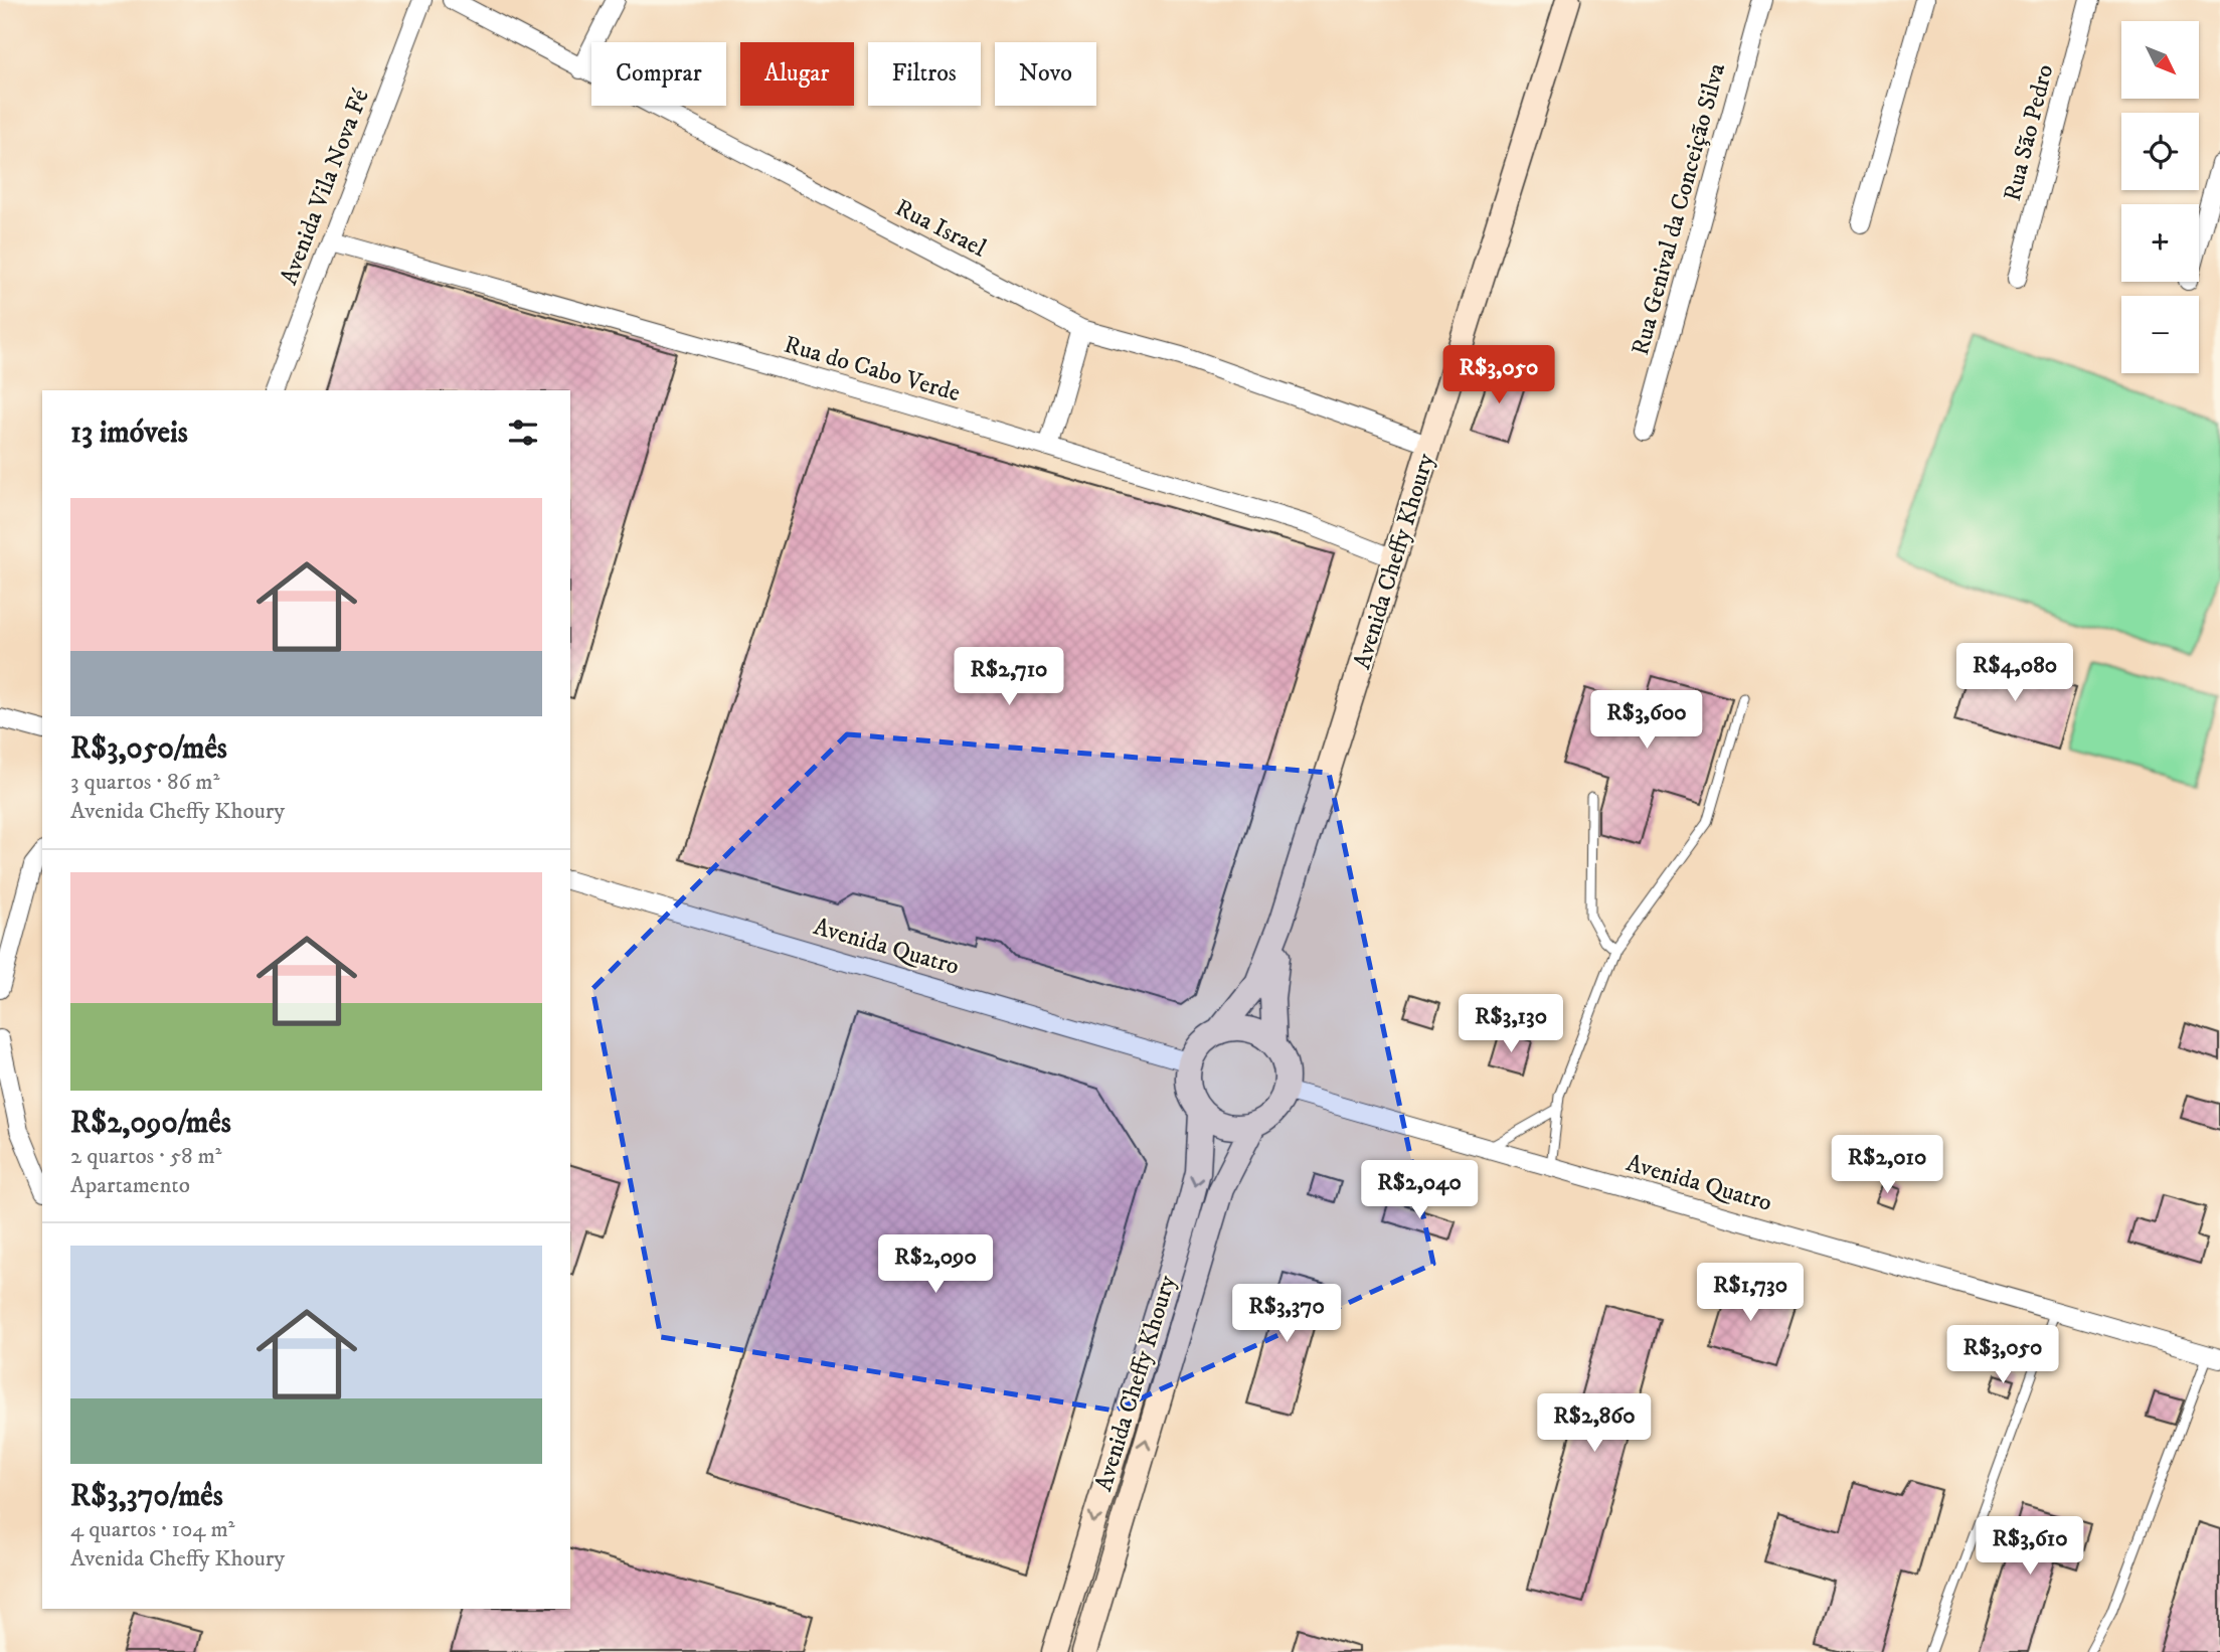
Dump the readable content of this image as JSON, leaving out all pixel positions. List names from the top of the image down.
{
  "streets": {
    "main road": ["Avenida Cheffy Khoury"],
    "street": [
      "Rua São Pedro",
      "Avenida Vila Nova Fé",
      "Rua Genival da Conceição Silva",
      "Rua Israel",
      "Rua do Cabo Verde",
      "Avenida Quatro"
    ]
  },
  "crossings": [
    ["Avenida Vila Nova Fé", "Rua do Cabo Verde"],
    ["Rua Israel", "Avenida Cheffy Khoury"],
    ["Rua do Cabo Verde", "Avenida Cheffy Khoury"],
    ["Avenida Cheffy Khoury", "Avenida Quatro"]
  ],
  "north": "bottom right",
  "page": {
    "map_buttons": ["+", "−"],
    "chip": [
      "Comprar",
      "Alugar",
      "Filtros",
      "Novo"
    ],
    "price": [
      "R$3,050",
      "R$4,080",
      "R$2,710",
      "R$3,600",
      "R$3,130",
      "R$2,010",
      "R$2,040",
      "R$2,090",
      "R$1,730",
      "R$3,370",
      "R$3,050",
      "R$2,860",
      "R$3,610"
    ],
    "heading": "13 imóveis",
    "list": [
      {
        "name": "R$3,050/mês",
        "note": "3 quartos · 86 m² · Avenida Cheffy Khoury"
      },
      {
        "name": "R$2,090/mês",
        "note": "2 quartos · 58 m² · Apartamento"
      },
      {
        "name": "R$3,370/mês",
        "note": "4 quartos · 104 m² · Avenida Cheffy Khoury"
      }
    ]
  }
}
